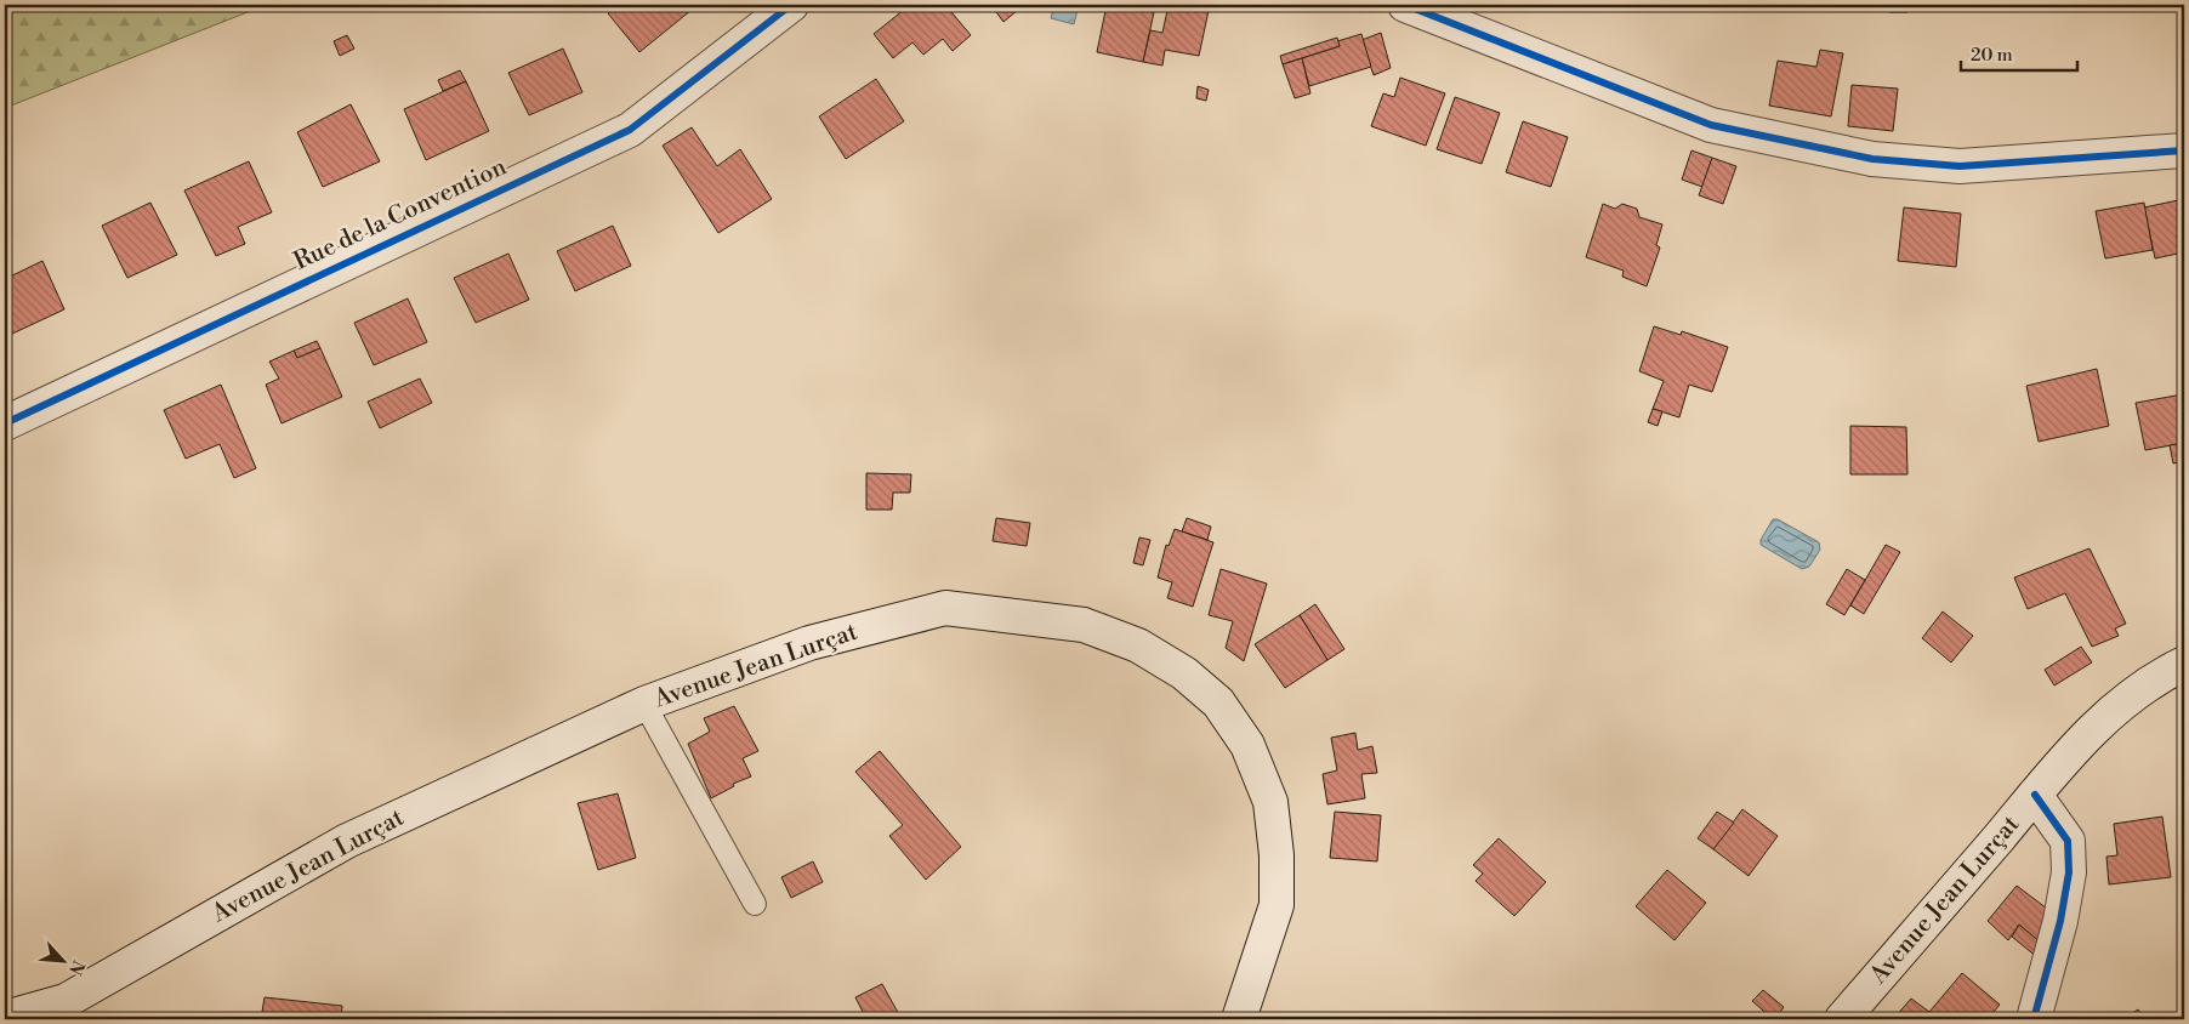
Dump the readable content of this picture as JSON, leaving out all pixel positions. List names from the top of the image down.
{
  "streets": {
    "main road": ["Rue de la Convention", "Avenue Jean Lurçat"]
  },
  "scale_bar": "20 m",
  "north": "bottom right"
}
